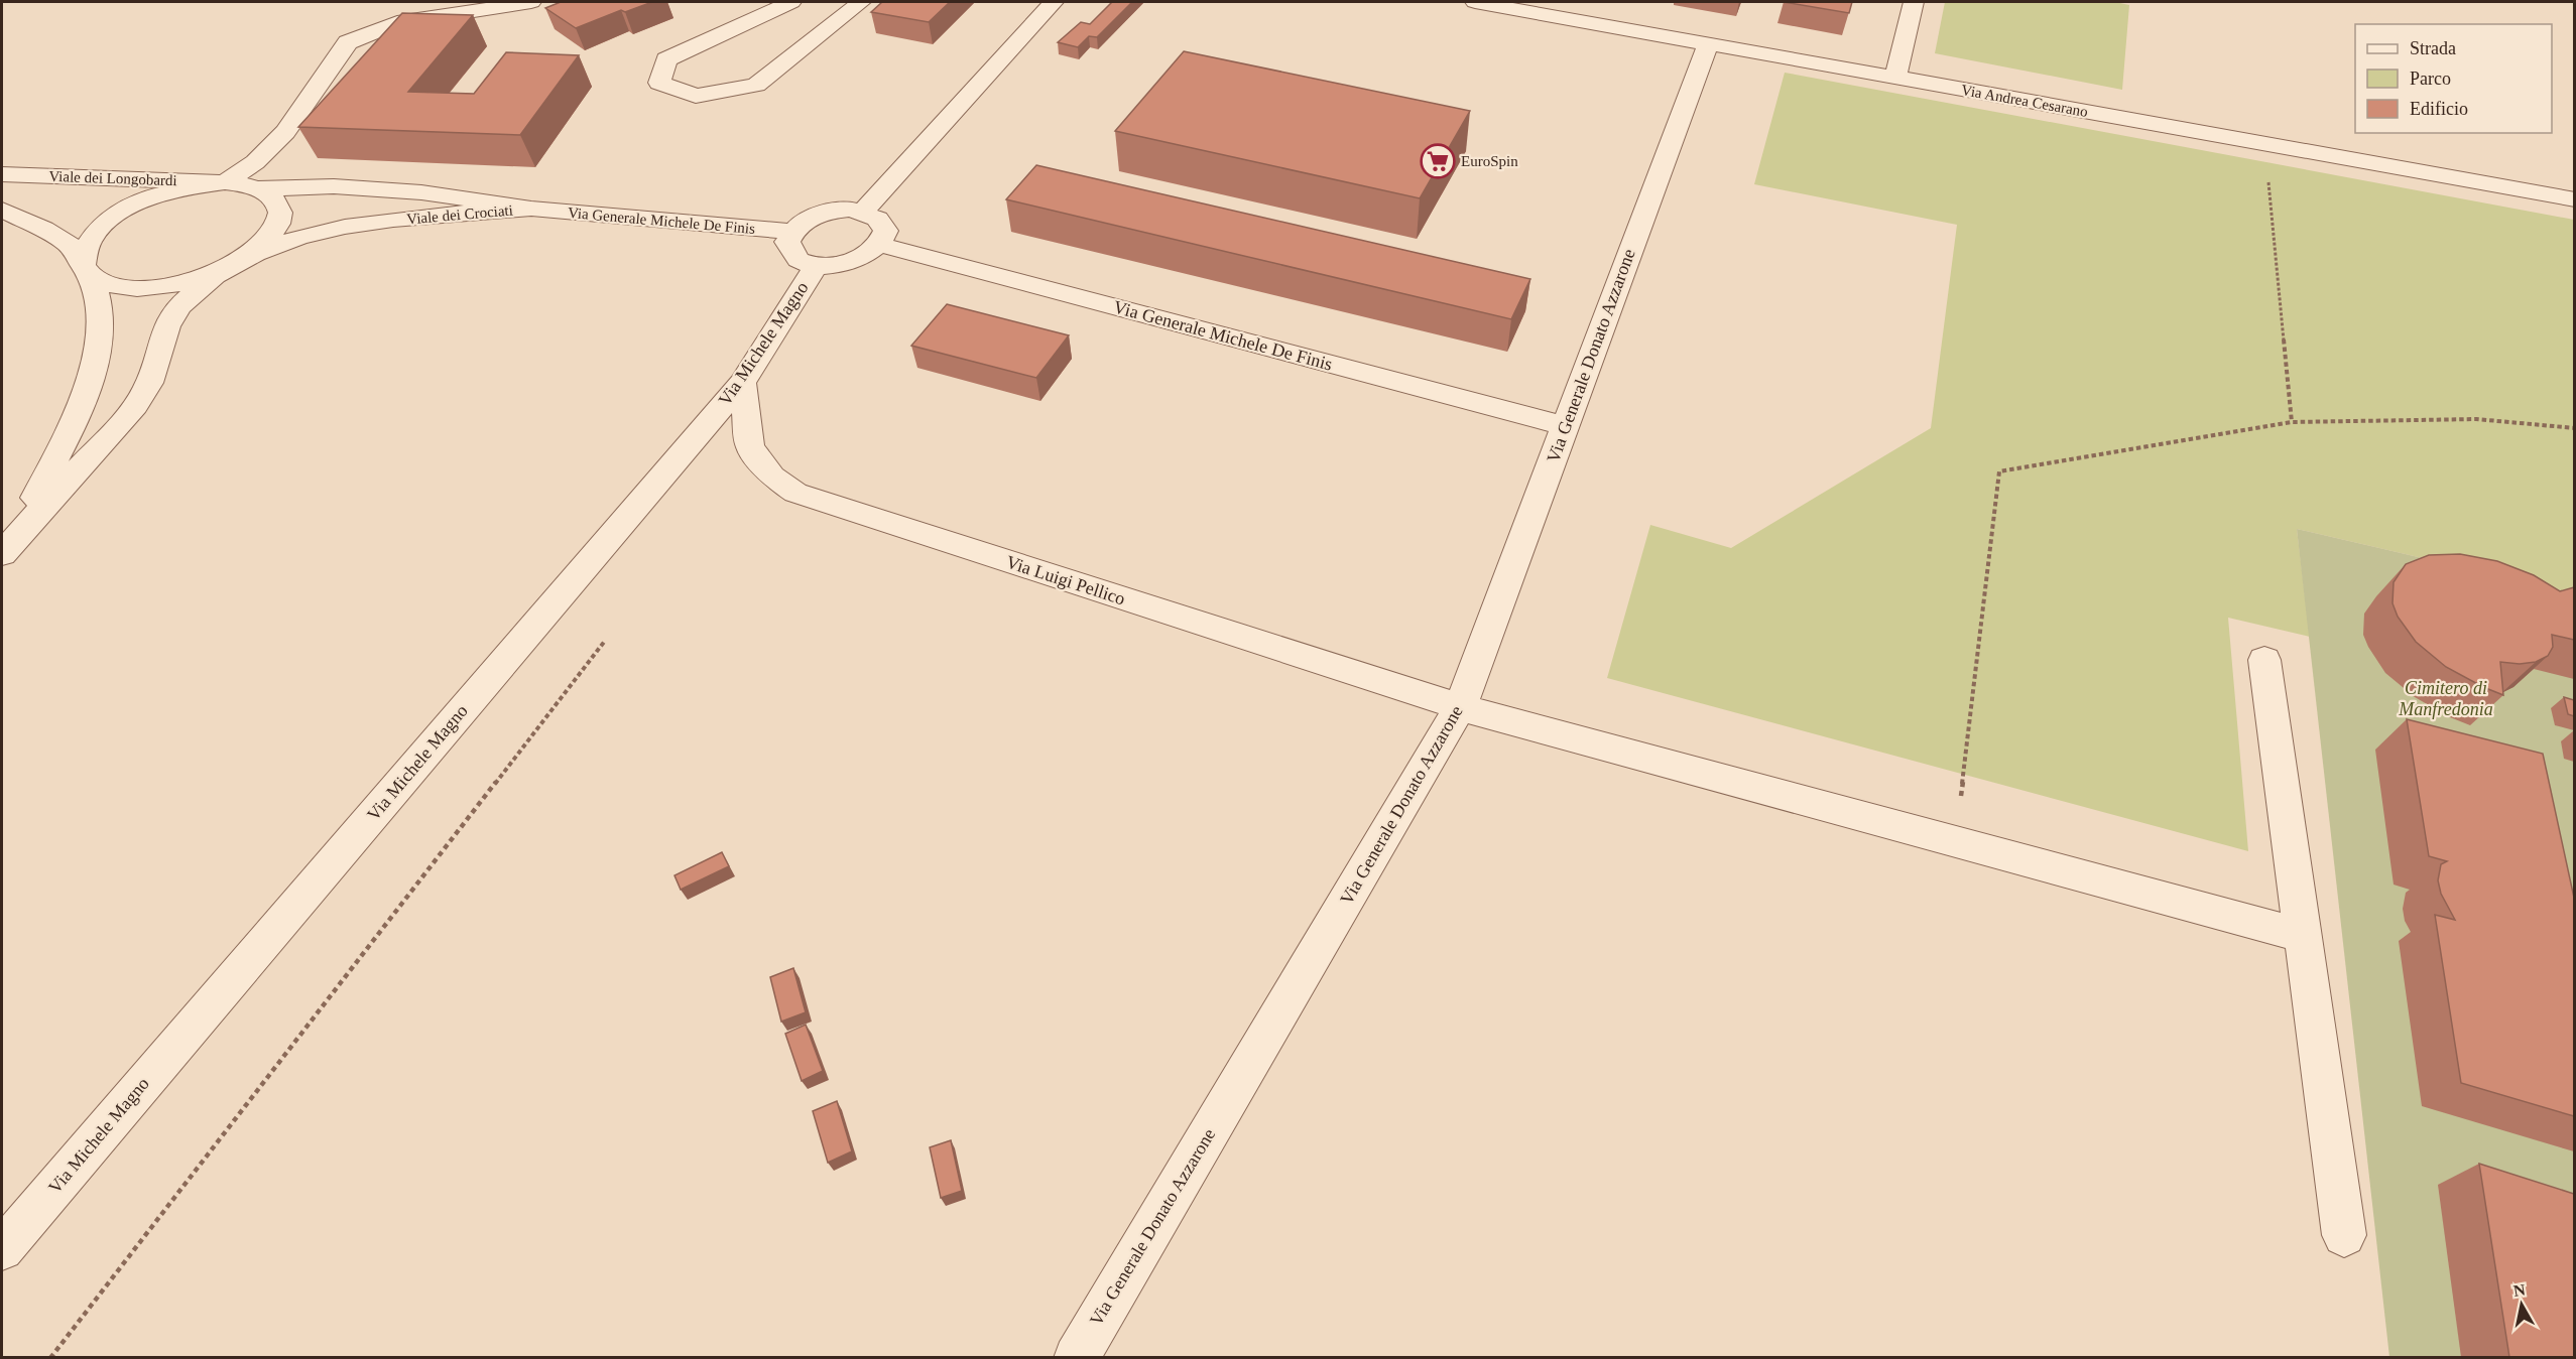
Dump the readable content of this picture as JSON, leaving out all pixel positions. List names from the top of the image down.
{
  "streets": {
    "street": [
      "Via Andrea Cesarano",
      "Viale dei Longobardi",
      "Viale dei Crociati",
      "Via Generale Michele De Finis",
      "Via Michele Magno",
      "Via Generale Donato Azzarone",
      "Via Luigi Pellico"
    ]
  },
  "crossings": [
    ["Via Andrea Cesarano", "Via Generale Donato Azzarone"],
    ["Viale dei Longobardi", "Viale dei Crociati"],
    ["Viale dei Crociati", "Via Generale Michele De Finis"],
    ["Via Generale Michele De Finis", "Via Michele Magno"],
    ["Via Generale Michele De Finis", "Via Generale Donato Azzarone"],
    ["Via Michele Magno", "Via Luigi Pellico"],
    ["Via Generale Donato Azzarone", "Via Luigi Pellico"]
  ],
  "parks": ["Cimitero di Manfredonia"],
  "places": {
    "supermarket": ["EuroSpin"]
  },
  "legend": ["Strada", "Parco", "Edificio"],
  "north": "top"
}
